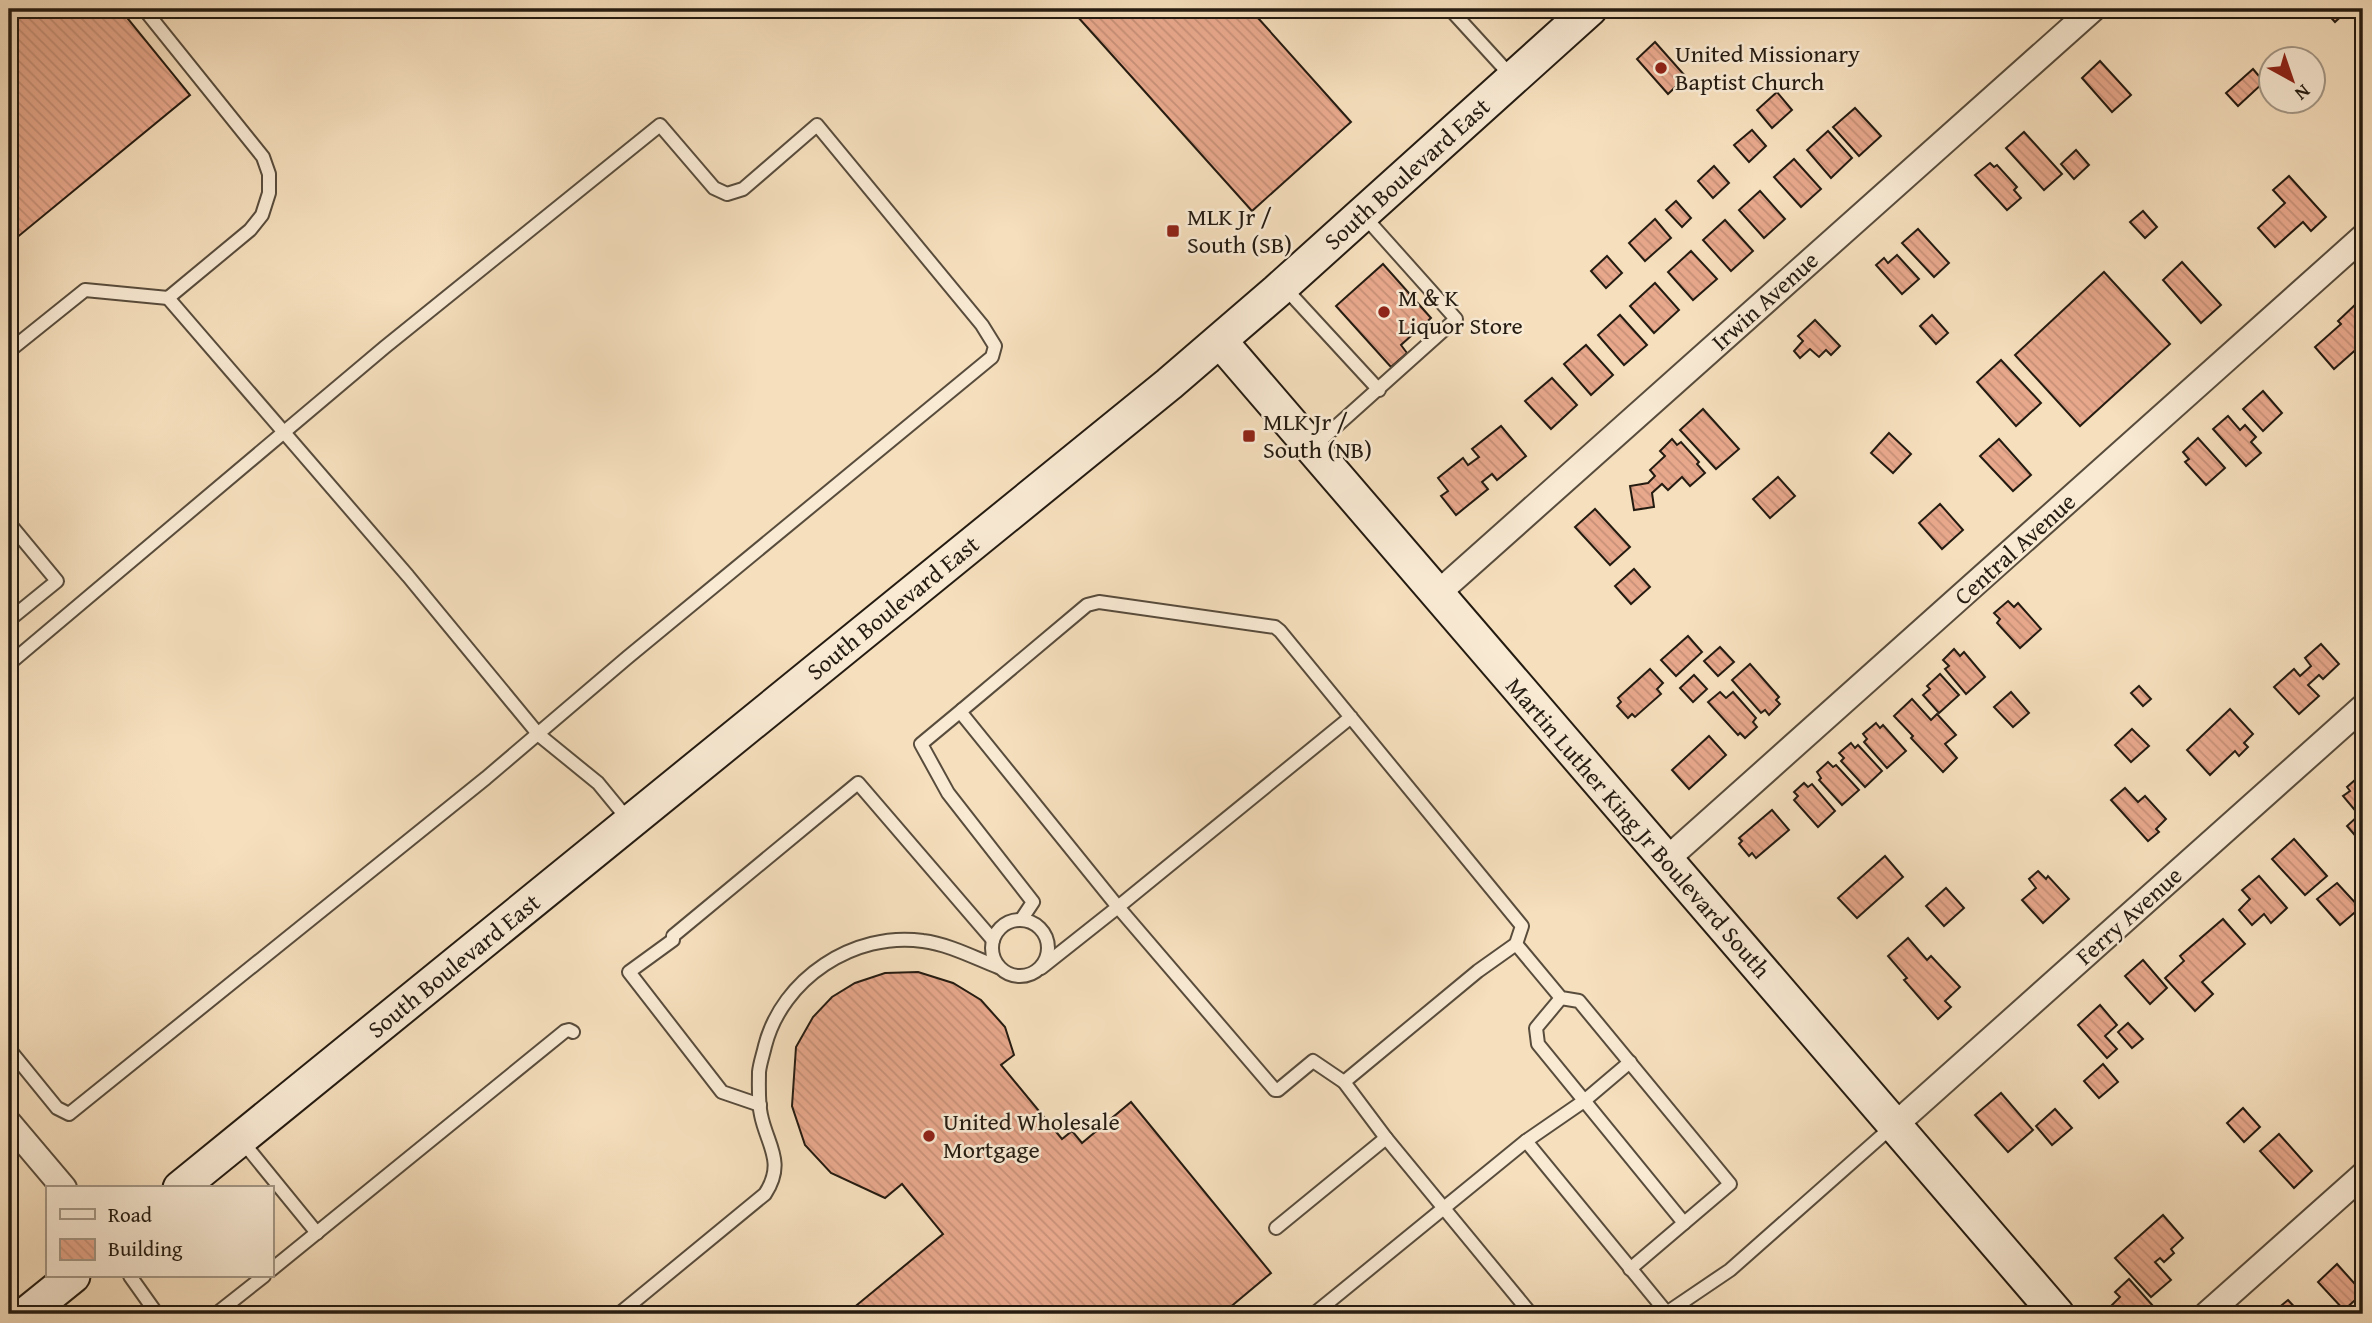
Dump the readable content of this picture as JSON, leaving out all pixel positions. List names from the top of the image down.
{
  "streets": {
    "street": [
      "South Boulevard East",
      "Irwin Avenue",
      "Central Avenue",
      "Martin Luther King Jr Boulevard South",
      "Ferry Avenue"
    ]
  },
  "crossings": [
    ["South Boulevard East", "Martin Luther King Jr Boulevard South"],
    ["Irwin Avenue", "Martin Luther King Jr Boulevard South"],
    ["Central Avenue", "Martin Luther King Jr Boulevard South"],
    ["Martin Luther King Jr Boulevard South", "Ferry Avenue"]
  ],
  "places": {
    "other": ["United Missionary Baptist Church", "M & K Liquor Store", "United Wholesale Mortgage"],
    "transit": ["MLK Jr / South (SB)", "MLK Jr / South (NB)"]
  },
  "legend": ["Road", "Building"],
  "north": "bottom right"
}
